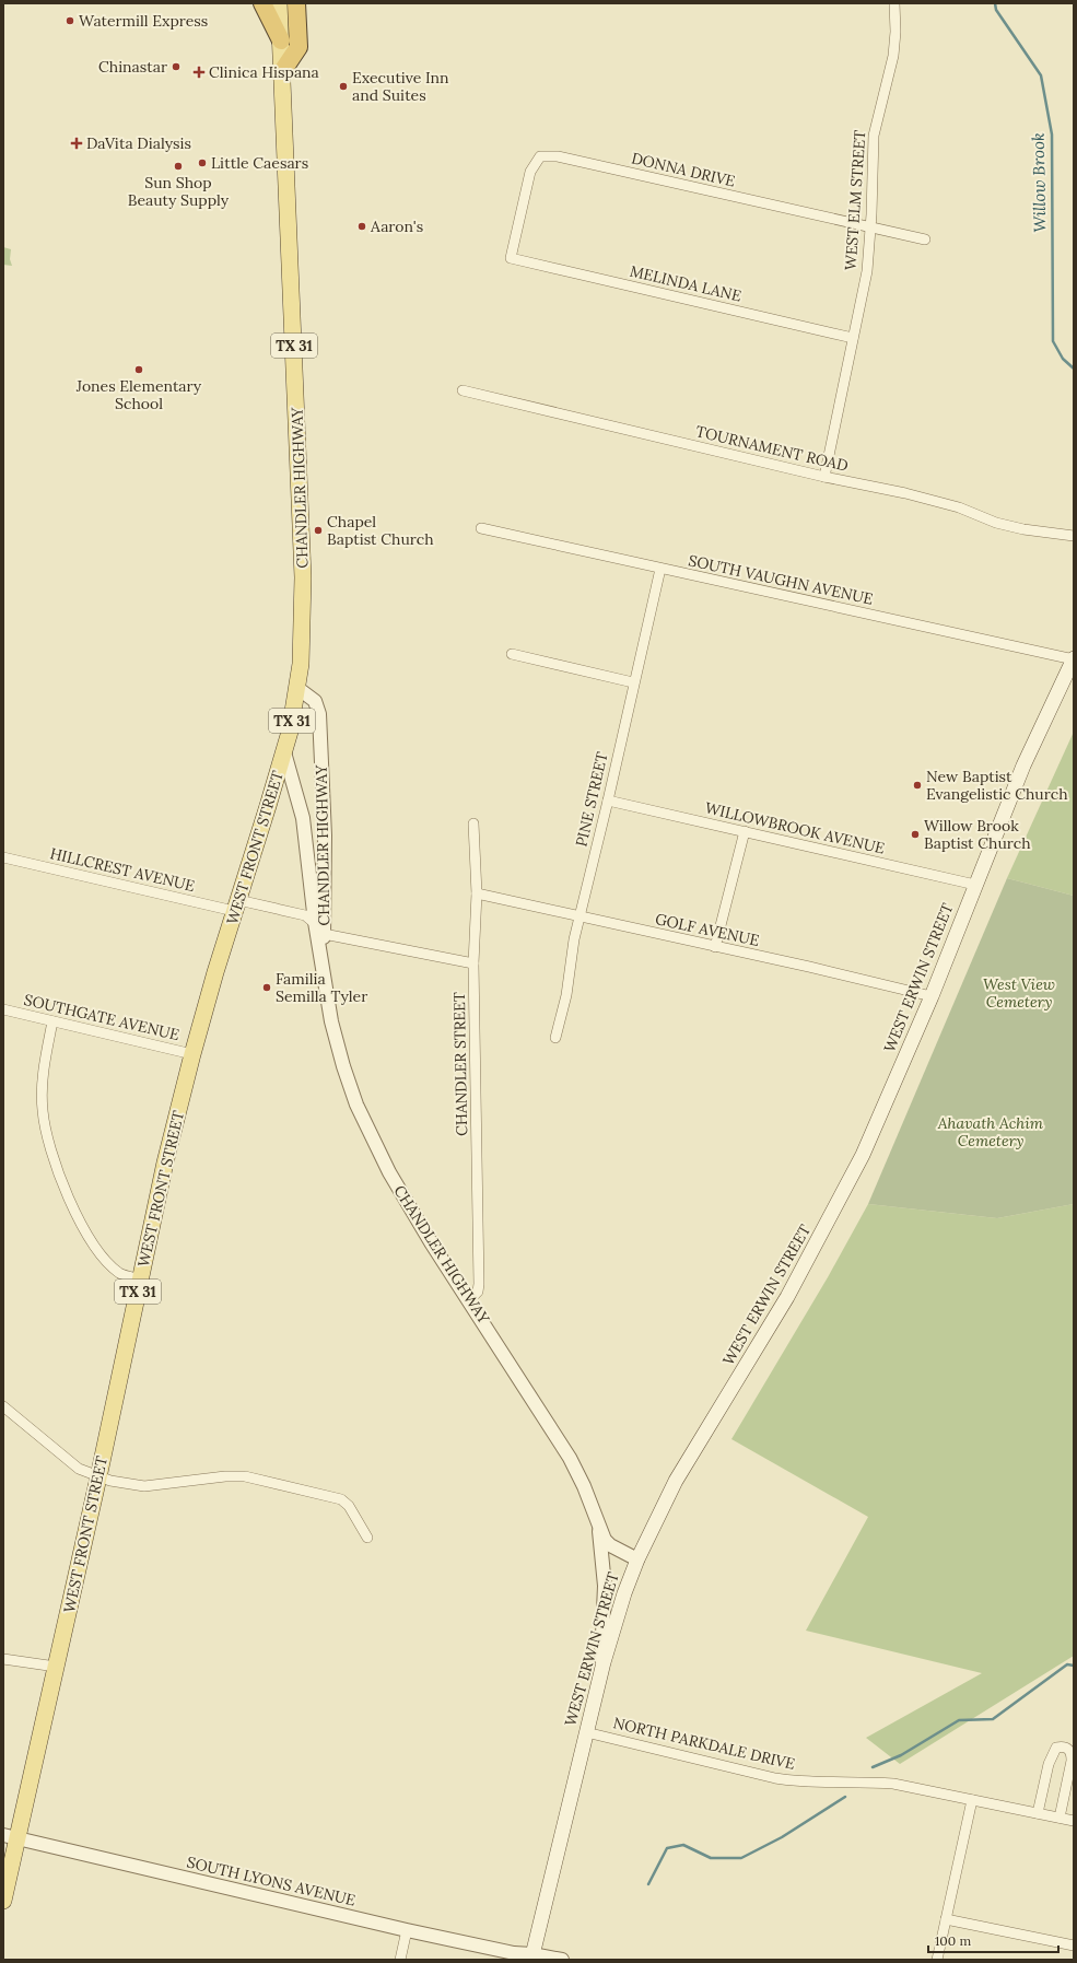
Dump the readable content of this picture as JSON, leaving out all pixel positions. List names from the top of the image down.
{
  "streets": {
    "main road": [
      "TX 31",
      "CHANDLER HIGHWAY",
      "WEST FRONT STREET",
      "WEST ERWIN STREET"
    ],
    "street": [
      "DONNA DRIVE",
      "WEST ELM STREET",
      "MELINDA LANE",
      "TOURNAMENT ROAD",
      "SOUTH VAUGHN AVENUE",
      "PINE STREET",
      "WILLOWBROOK AVENUE",
      "HILLCREST AVENUE",
      "GOLF AVENUE",
      "SOUTHGATE AVENUE",
      "CHANDLER STREET",
      "NORTH PARKDALE DRIVE",
      "SOUTH LYONS AVENUE"
    ]
  },
  "crossings": [
    ["DONNA DRIVE", "WEST ELM STREET"],
    ["DONNA DRIVE", "MELINDA LANE"],
    ["WEST ELM STREET", "MELINDA LANE"],
    ["WEST ELM STREET", "TOURNAMENT ROAD"],
    ["CHANDLER HIGHWAY", "WEST FRONT STREET"],
    ["CHANDLER HIGHWAY", "HILLCREST AVENUE"],
    ["CHANDLER HIGHWAY", "WEST ERWIN STREET"],
    ["CHANDLER HIGHWAY", "CHANDLER STREET"],
    ["SOUTH VAUGHN AVENUE", "PINE STREET"],
    ["SOUTH VAUGHN AVENUE", "WEST ERWIN STREET"],
    ["PINE STREET", "WILLOWBROOK AVENUE"],
    ["PINE STREET", "GOLF AVENUE"],
    ["WILLOWBROOK AVENUE", "WEST ERWIN STREET"],
    ["WEST FRONT STREET", "HILLCREST AVENUE"],
    ["WEST FRONT STREET", "SOUTHGATE AVENUE"],
    ["WEST FRONT STREET", "SOUTH LYONS AVENUE"],
    ["HILLCREST AVENUE", "CHANDLER STREET"],
    ["GOLF AVENUE", "WEST ERWIN STREET"],
    ["GOLF AVENUE", "CHANDLER STREET"],
    ["WEST ERWIN STREET", "NORTH PARKDALE DRIVE"],
    ["WEST ERWIN STREET", "SOUTH LYONS AVENUE"]
  ],
  "water": ["Willow Brook"],
  "parks": ["West View Cemetery", "Ahavath Achim Cemetery"],
  "places": {
    "other": [
      "Watermill Express",
      "Chinastar",
      "Executive Inn and Suites",
      "Little Caesars",
      "Sun Shop Beauty Supply",
      "Aaron's",
      "Jones Elementary School",
      "Chapel Baptist Church",
      "New Baptist Evangelistic Church",
      "Willow Brook Baptist Church",
      "Familia Semilla Tyler"
    ],
    "health": ["Clinica Hispana", "DaVita Dialysis"]
  },
  "scale_bar": "100 m"
}
